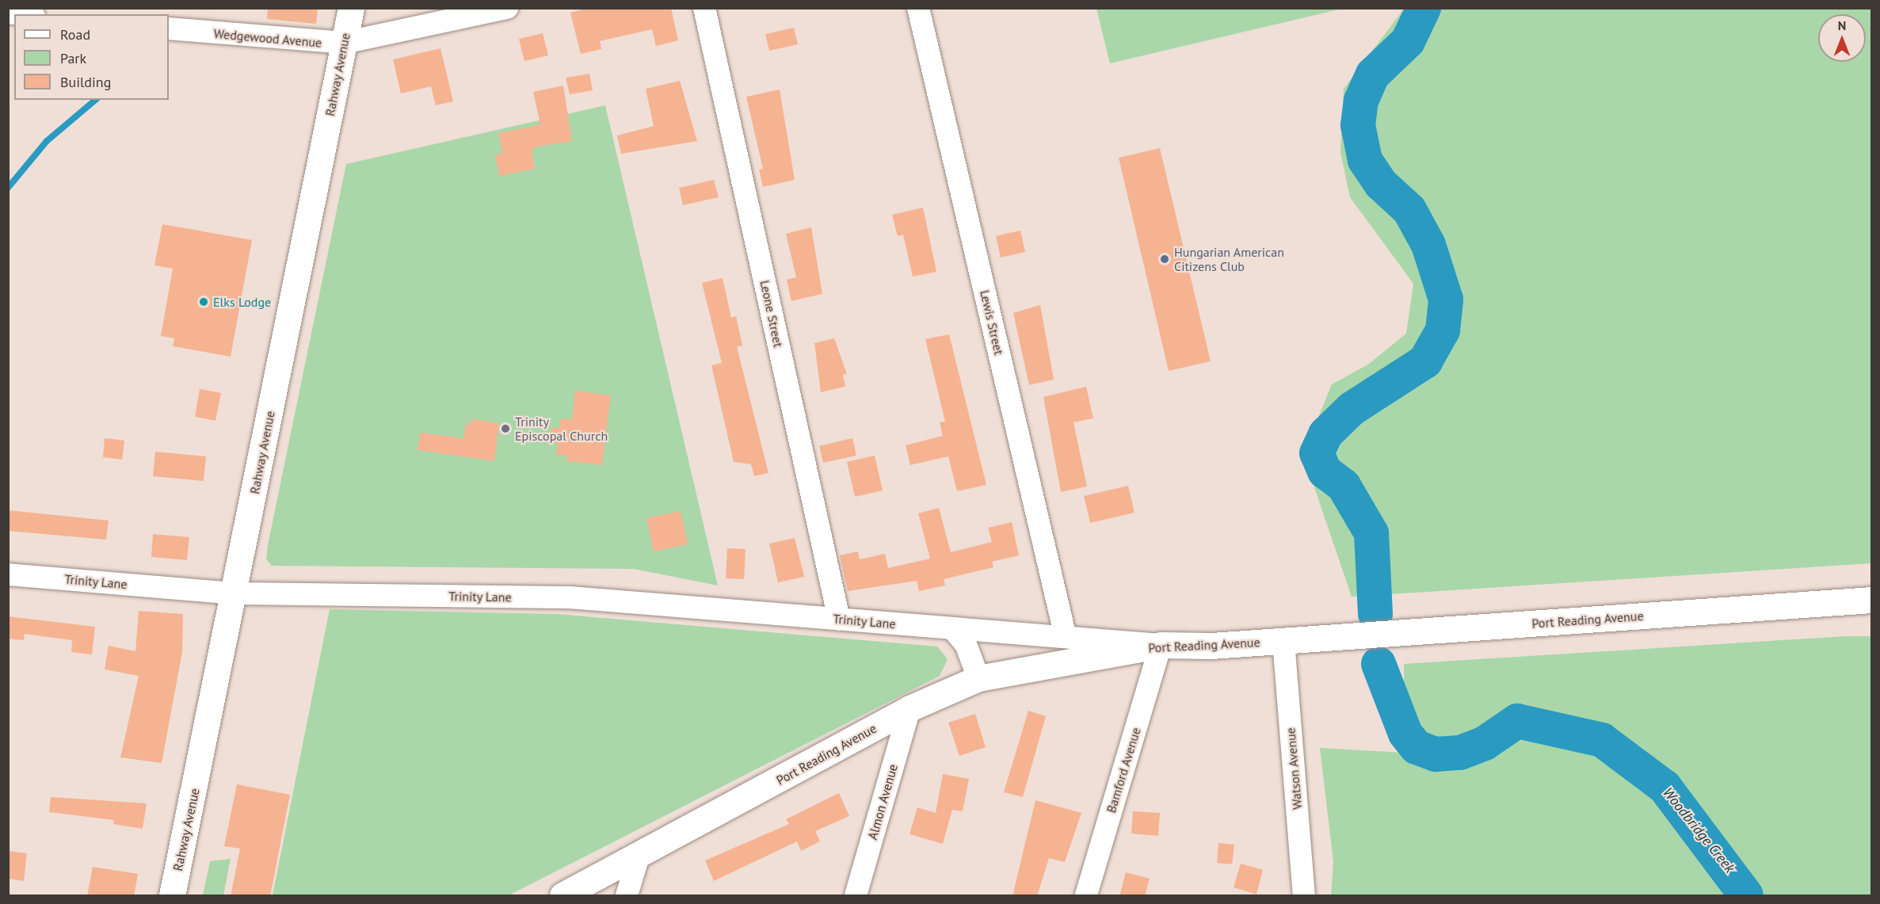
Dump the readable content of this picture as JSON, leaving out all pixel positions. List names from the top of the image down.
{
  "streets": {
    "main road": ["Rahway Avenue", "Port Reading Avenue"],
    "street": [
      "Wedgewood Avenue",
      "Leone Street",
      "Lewis Street",
      "Trinity Lane",
      "Watson Avenue",
      "Bamford Avenue",
      "Almon Avenue"
    ]
  },
  "crossings": [
    ["Wedgewood Avenue", "Rahway Avenue"],
    ["Rahway Avenue", "Trinity Lane"],
    ["Leone Street", "Trinity Lane"],
    ["Lewis Street", "Trinity Lane"],
    ["Trinity Lane", "Port Reading Avenue"],
    ["Trinity Lane", "Bamford Avenue"],
    ["Port Reading Avenue", "Watson Avenue"],
    ["Port Reading Avenue", "Bamford Avenue"],
    ["Port Reading Avenue", "Almon Avenue"]
  ],
  "water": ["Woodbridge Creek"],
  "places": ["Hungarian American Citizens Club", "Elks Lodge", "Trinity Episcopal Church"],
  "legend": ["Road", "Park", "Building"],
  "north": "top"
}
